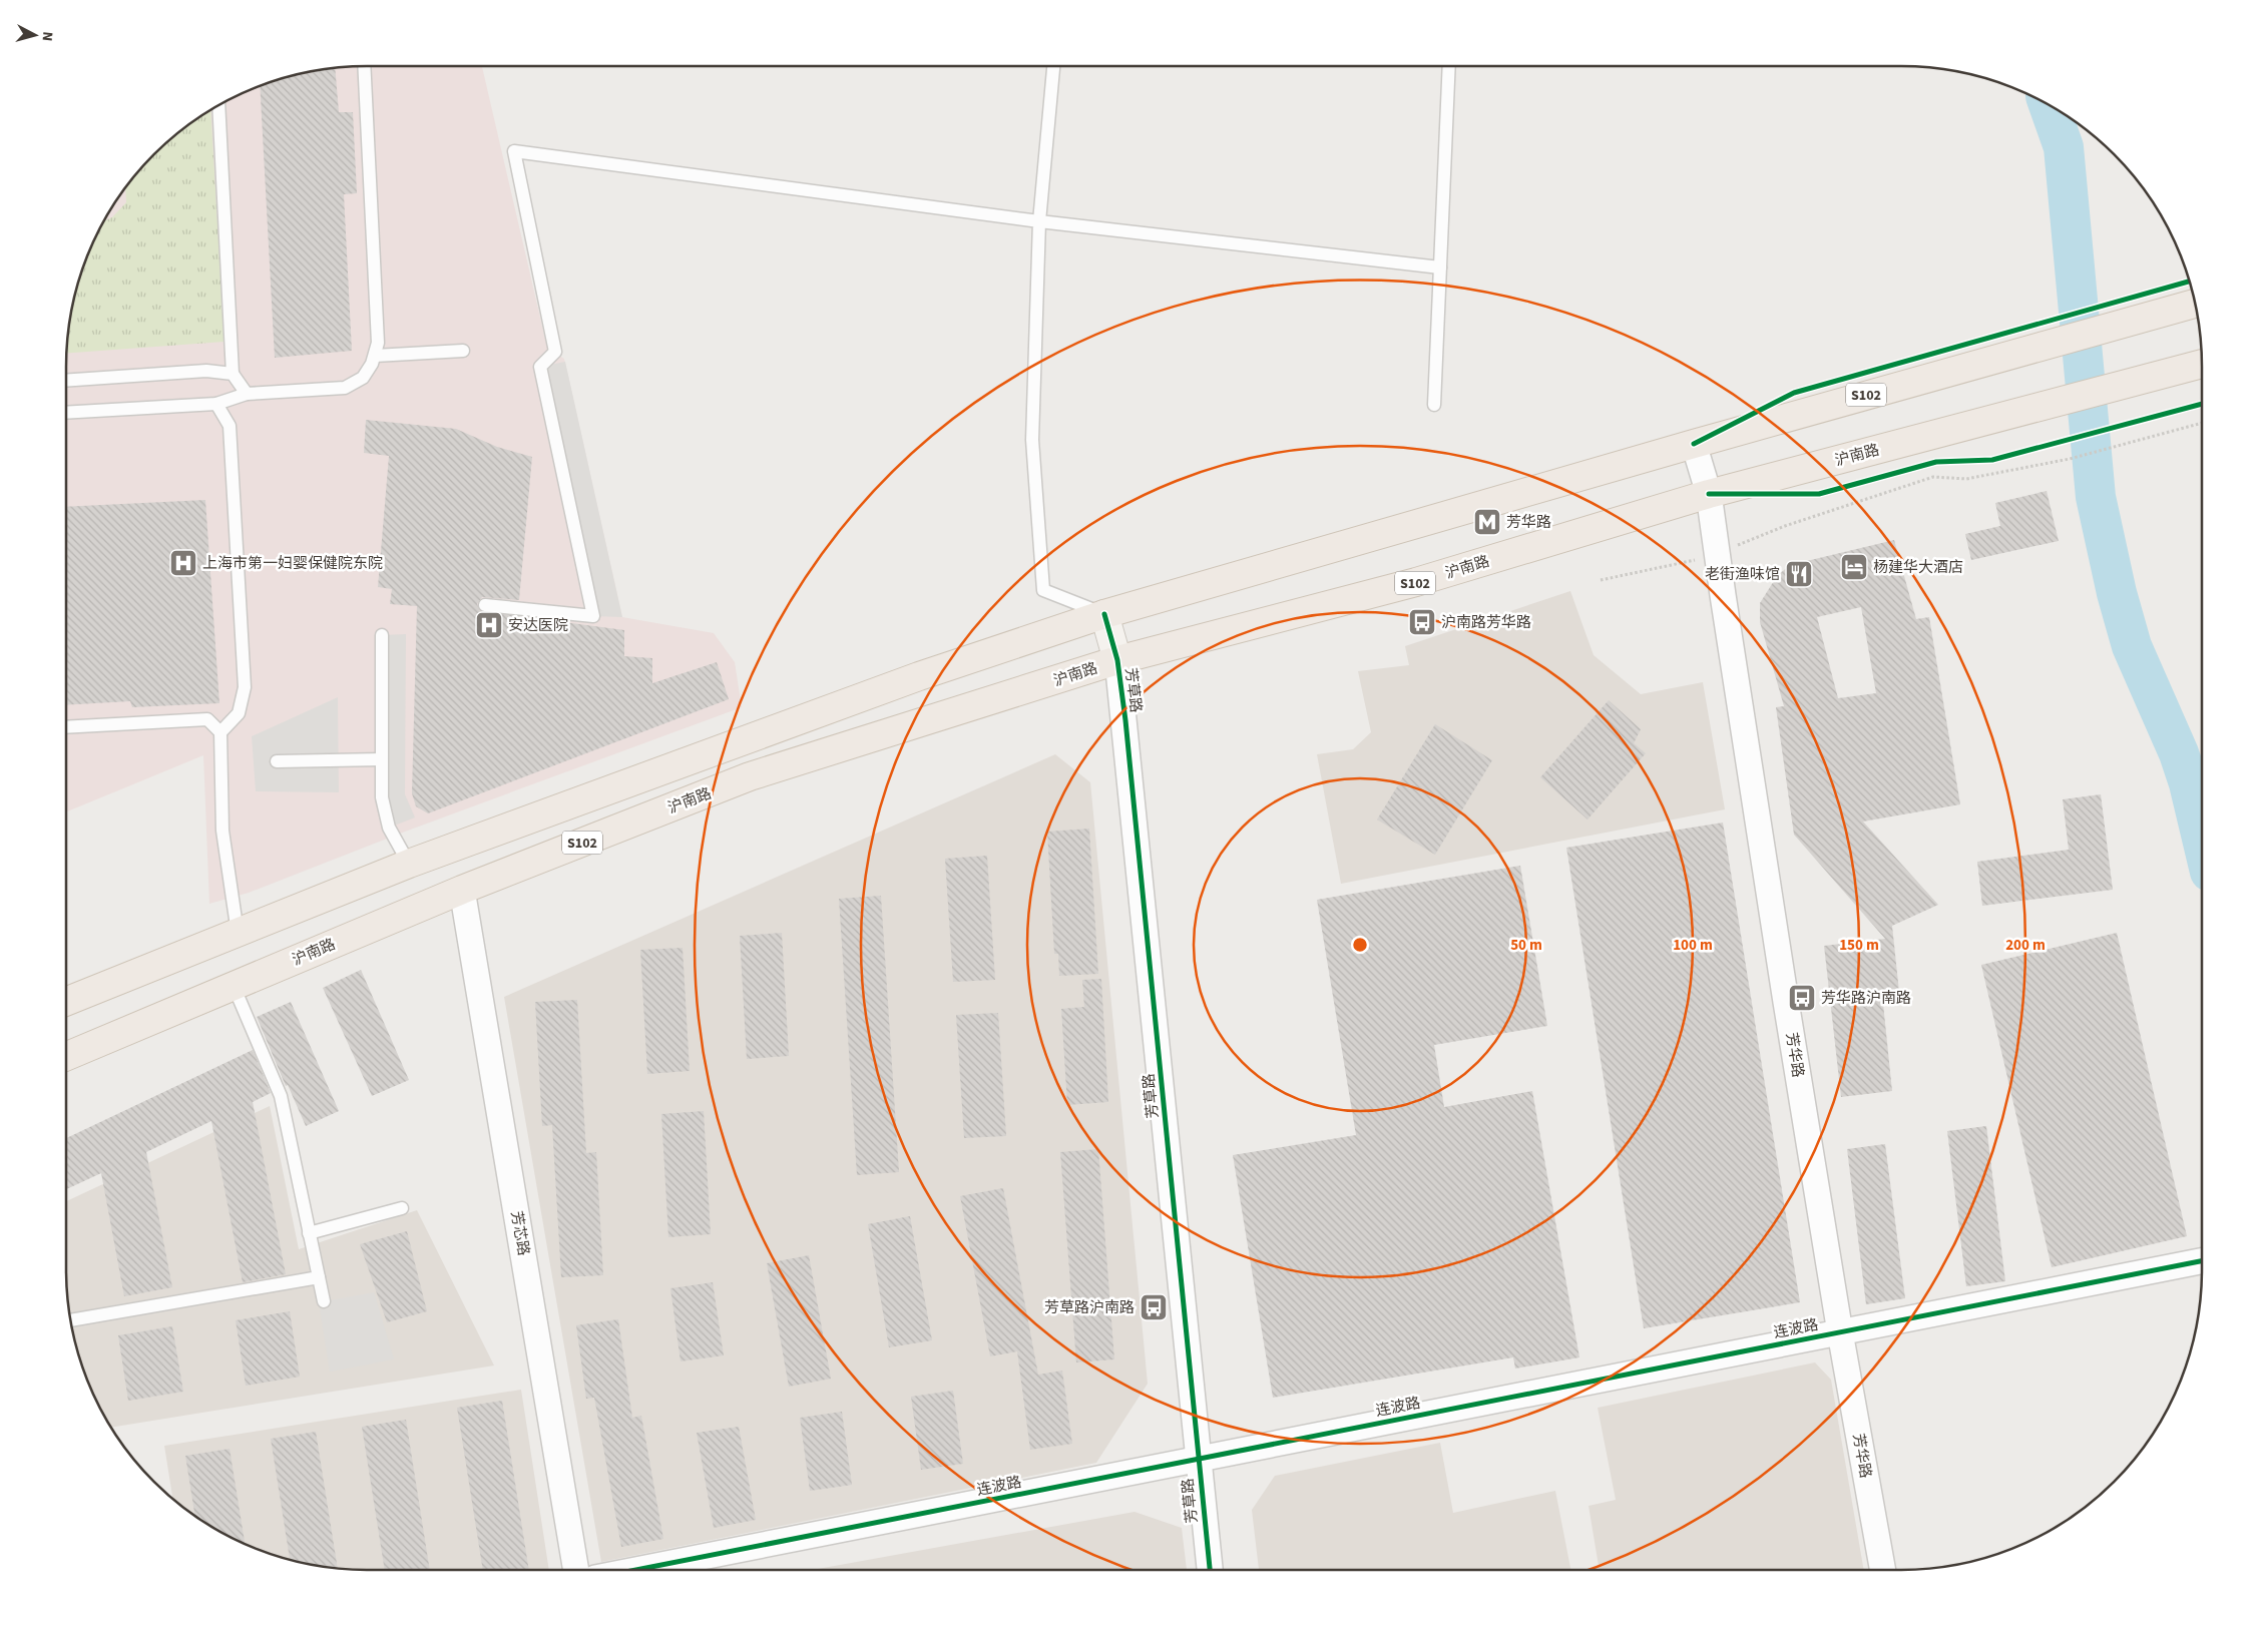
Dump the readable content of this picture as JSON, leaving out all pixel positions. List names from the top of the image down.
{
  "streets": {
    "main road": ["S102", "沪南路"],
    "street": [
      "芳草路",
      "芳华路",
      "芳芯路",
      "连波路"
    ]
  },
  "crossings": [
    ["S102", "芳草路"],
    ["S102", "芳华路"],
    ["沪南路", "芳草路"],
    ["沪南路", "芳华路"],
    ["沪南路", "芳芯路"],
    ["芳草路", "连波路"],
    ["芳华路", "连波路"]
  ],
  "places": {
    "metro station": ["芳华路"],
    "hospital": ["上海市第一妇婴保健院东院", "安达医院"],
    "hotel": ["杨建华大酒店"],
    "restaurant": ["老街渔味馆"],
    "bus stop": ["沪南路芳华路", "芳华路沪南路", "芳草路沪南路"]
  },
  "north": "right",
  "rings": [
    "50 m",
    "100 m",
    "150 m",
    "200 m"
  ]
}
